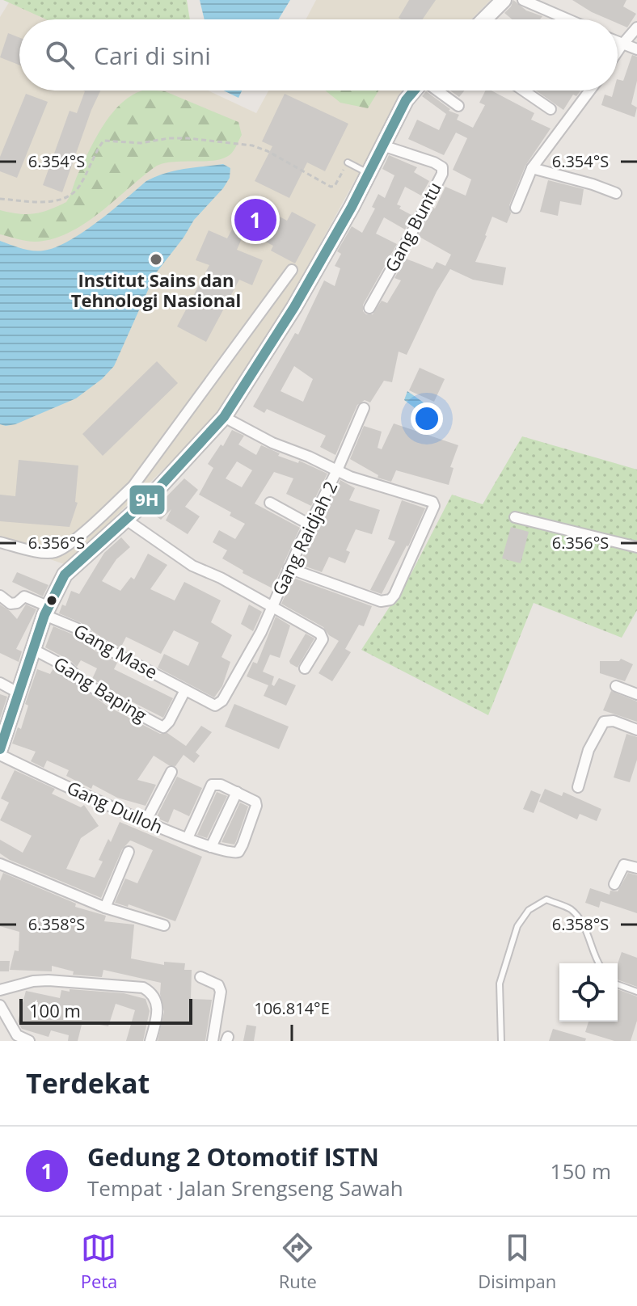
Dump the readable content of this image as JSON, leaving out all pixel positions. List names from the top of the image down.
{
  "streets": {
    "street": [
      "Gang Buntu",
      "Gang Raidjah 2",
      "Gang Mase",
      "Gang Baping",
      "Gang Dulloh"
    ]
  },
  "crossings": [
    ["Gang Raidjah 2", "Gang Mase"],
    ["Gang Raidjah 2", "Gang Baping"],
    ["Gang Mase", "Gang Baping"]
  ],
  "places": ["Institut Sains dan Tehnologi Nasional"],
  "lines": ["transit line 9H"],
  "scale_bar": "100 m",
  "page": {
    "search": "Cari di sini",
    "pins": "1",
    "scale": "100 m",
    "heading": "Terdekat",
    "list": [
      {
        "mark": "1",
        "name": "Gedung 2 Otomotif ISTN",
        "note": "Tempat · Jalan Srengseng Sawah",
        "value": "150 m"
      }
    ],
    "nav": ["Peta", "Rute", "Disimpan"]
  },
  "coordinates": [
    "6.354°S",
    "6.356°S",
    "6.358°S",
    "106.814°E"
  ]
}
